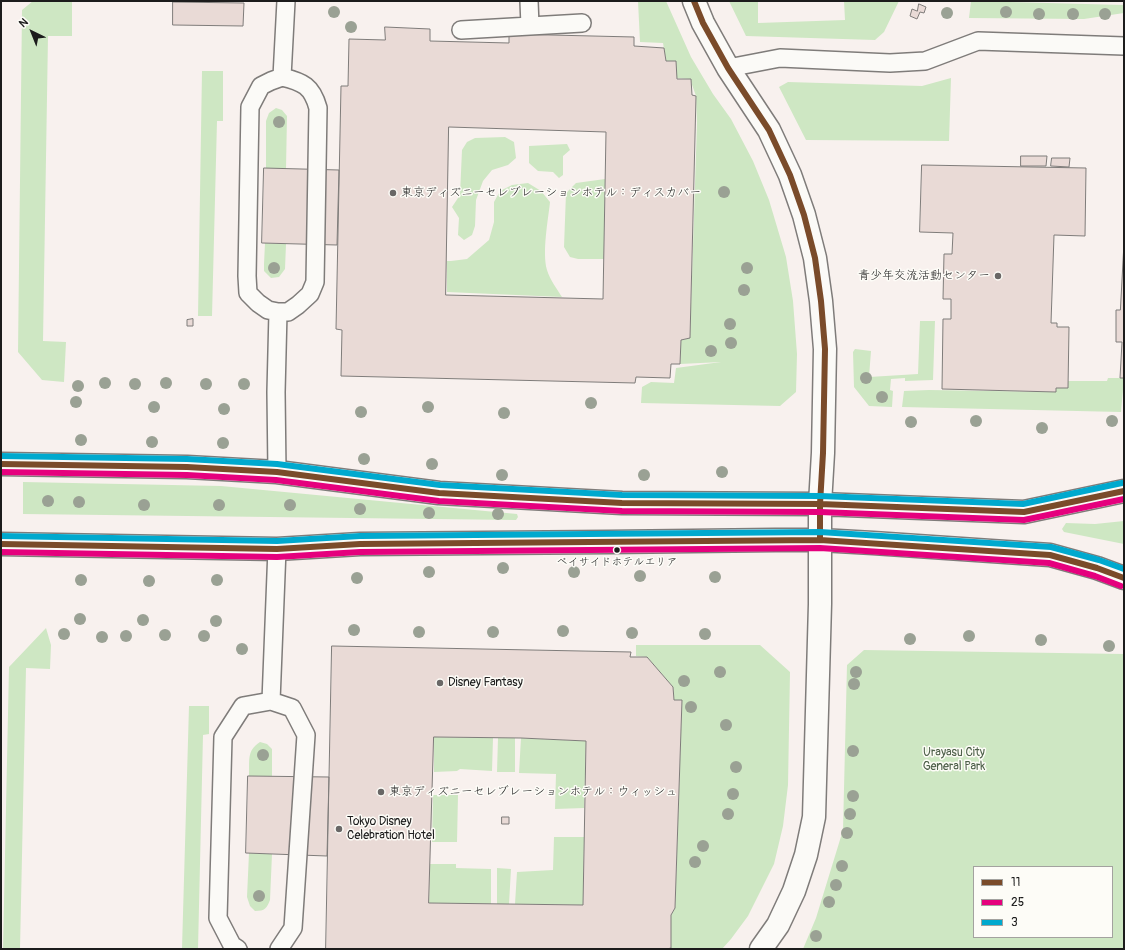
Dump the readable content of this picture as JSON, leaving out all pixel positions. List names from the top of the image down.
{
  "parks": ["Urayasu City General Park"],
  "places": [
    "東京ディズニーセレブレーションホテル：ディスカバー",
    "青少年交流活動センター",
    "ベイサイドホテルエリア",
    "Disney Fantasy",
    "東京ディズニーセレブレーションホテル：ウィッシュ",
    "Tokyo Disney Celebration Hotel"
  ],
  "lines": ["transit line 11", "transit line 3", "transit line 25"],
  "legend": ["11", "25", "3"],
  "north": "top left"
}
